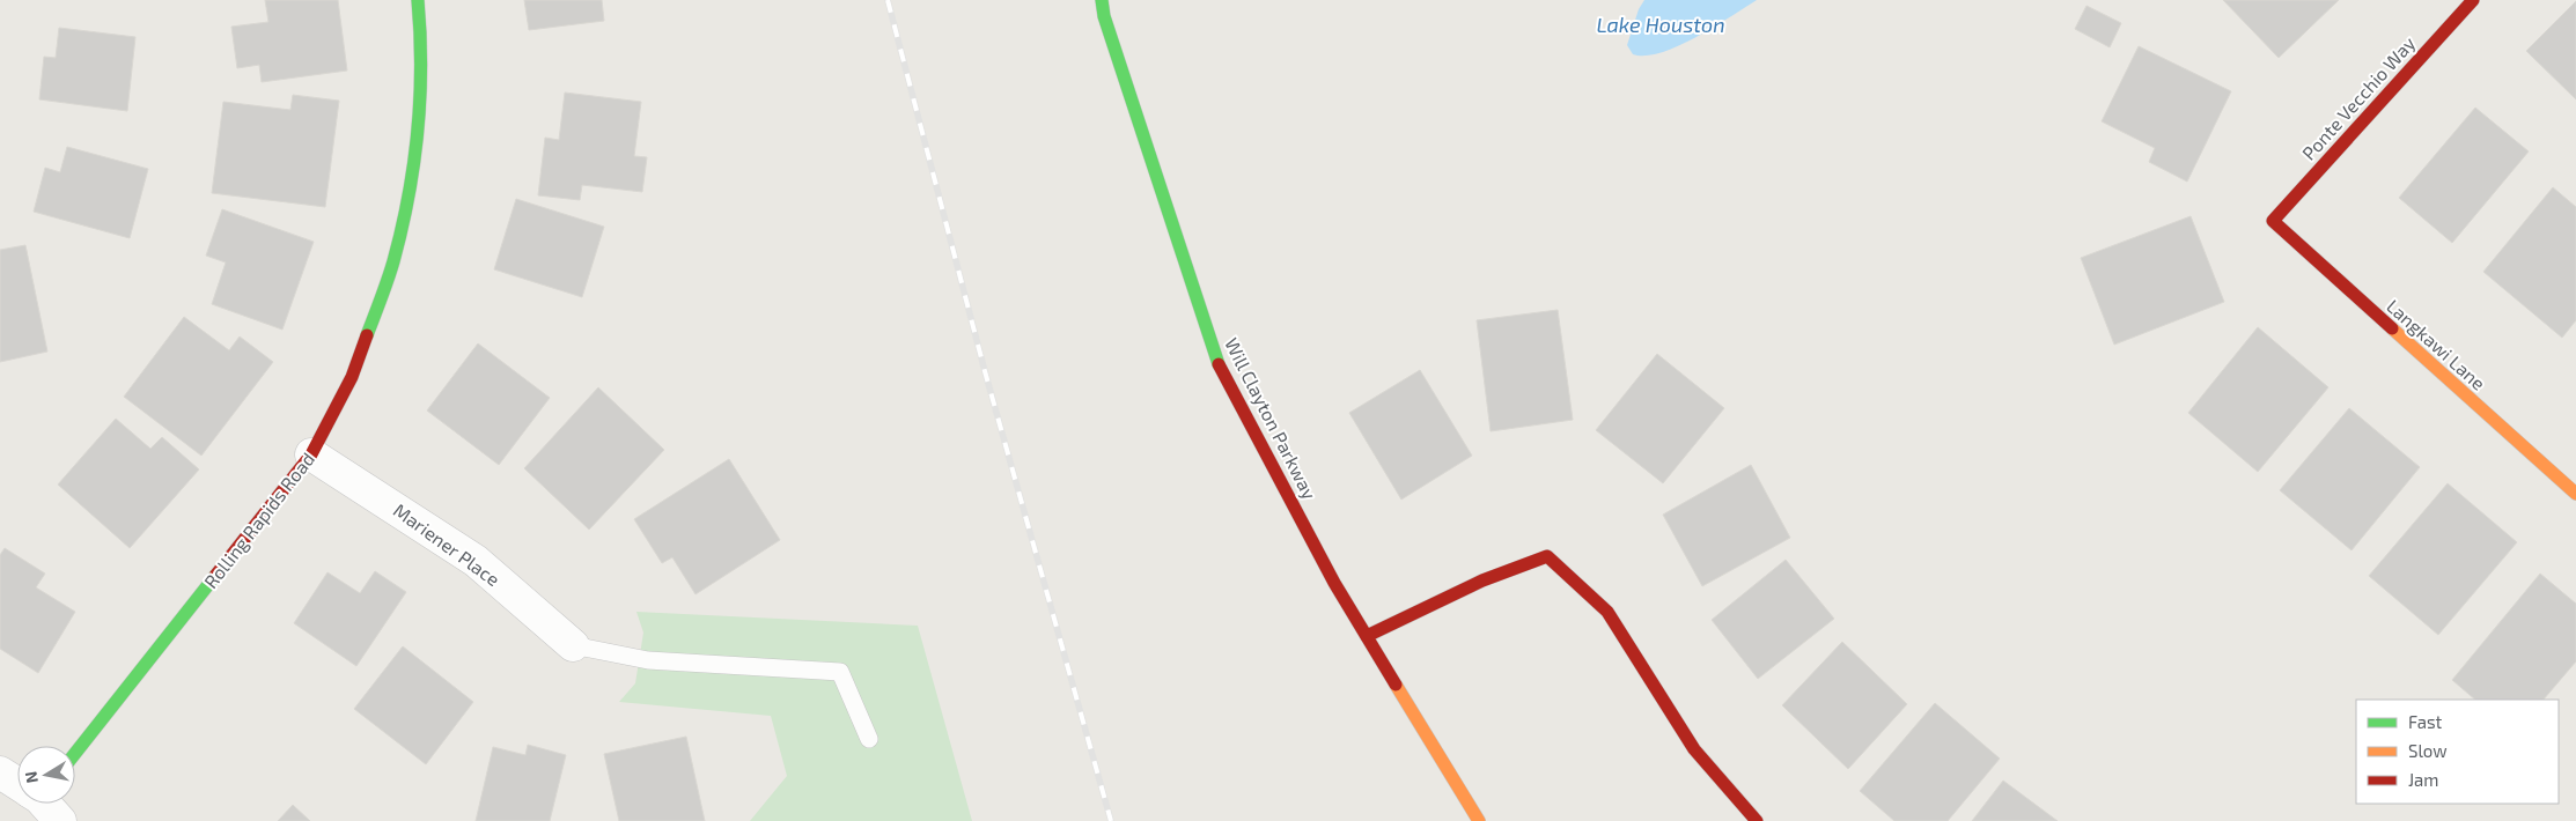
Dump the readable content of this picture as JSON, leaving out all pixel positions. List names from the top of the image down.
{
  "streets": {
    "street": [
      "Ponte Vecchio Way",
      "Langkawi Lane",
      "Will Clayton Parkway",
      "Rolling Rapids Road",
      "Mariener Place"
    ]
  },
  "crossings": [
    ["Ponte Vecchio Way", "Langkawi Lane"],
    ["Rolling Rapids Road", "Mariener Place"]
  ],
  "water": ["Lake Houston"],
  "legend": ["Fast", "Slow", "Jam"],
  "north": "left"
}
